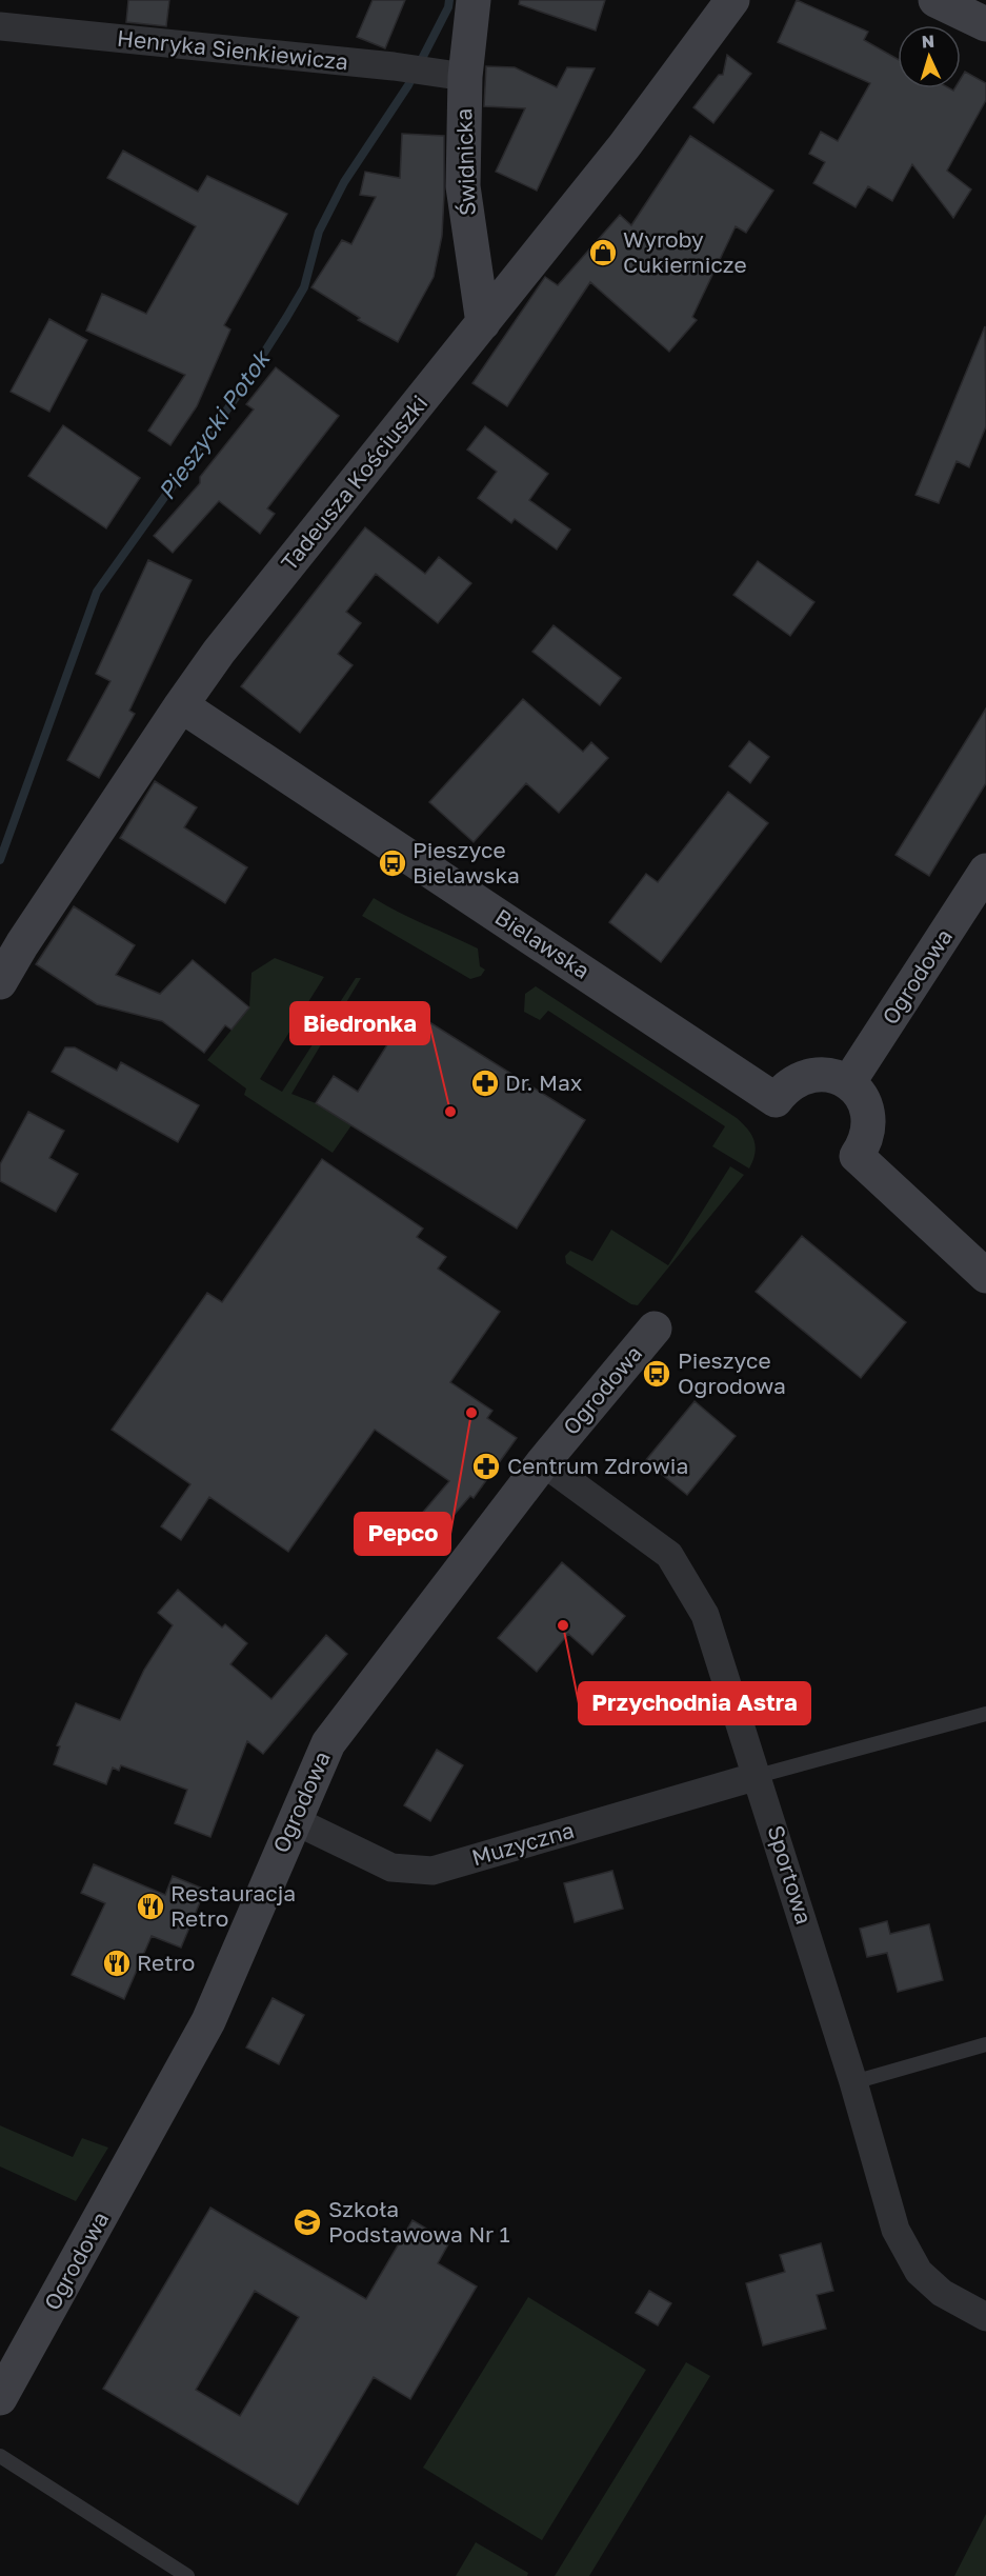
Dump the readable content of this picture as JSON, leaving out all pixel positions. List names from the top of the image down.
{
  "streets": {
    "street": [
      "Henryka Sienkiewicza",
      "Świdnicka",
      "Tadeusza Kościuszki",
      "Bielawska",
      "Ogrodowa",
      "Muzyczna",
      "Sportowa"
    ]
  },
  "crossings": [
    ["Henryka Sienkiewicza", "Świdnicka"],
    ["Świdnicka", "Tadeusza Kościuszki"],
    ["Tadeusza Kościuszki", "Bielawska"],
    ["Bielawska", "Ogrodowa"],
    ["Ogrodowa", "Muzyczna"],
    ["Ogrodowa", "Sportowa"],
    ["Muzyczna", "Sportowa"]
  ],
  "water": ["Pieszycki Potok"],
  "places": {
    "shop": ["Wyroby Cukiernicze"],
    "bus stop": ["Pieszyce Bielawska", "Pieszyce Ogrodowa"],
    "pharmacy": ["Dr. Max", "Centrum Zdrowia"],
    "other": ["Biedronka", "Pepco", "Przychodnia Astra"],
    "restaurant": ["Restauracja Retro", "Retro"],
    "school or university": ["Szkoła Podstawowa Nr 1"]
  },
  "north": "top"
}
